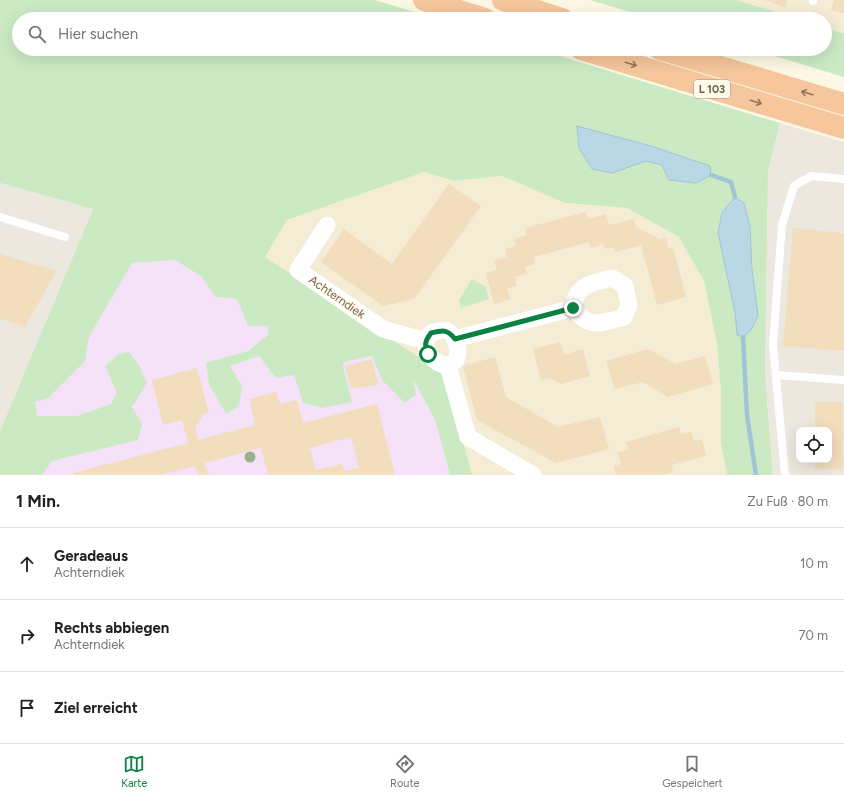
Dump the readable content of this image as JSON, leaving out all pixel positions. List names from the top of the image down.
{
  "streets": {
    "highway": ["L 103"],
    "street": ["Achterndiek"]
  },
  "page": {
    "search": "Hier suchen",
    "heading": ["1 Min.", "Zu Fuß · 80 m"],
    "list": [
      ["Geradeaus", "Achterndiek", "10 m"],
      ["Rechts abbiegen", "Achterndiek", "70 m"],
      "Ziel erreicht"
    ],
    "nav": ["Karte", "Route", "Gespeichert"]
  }
}
